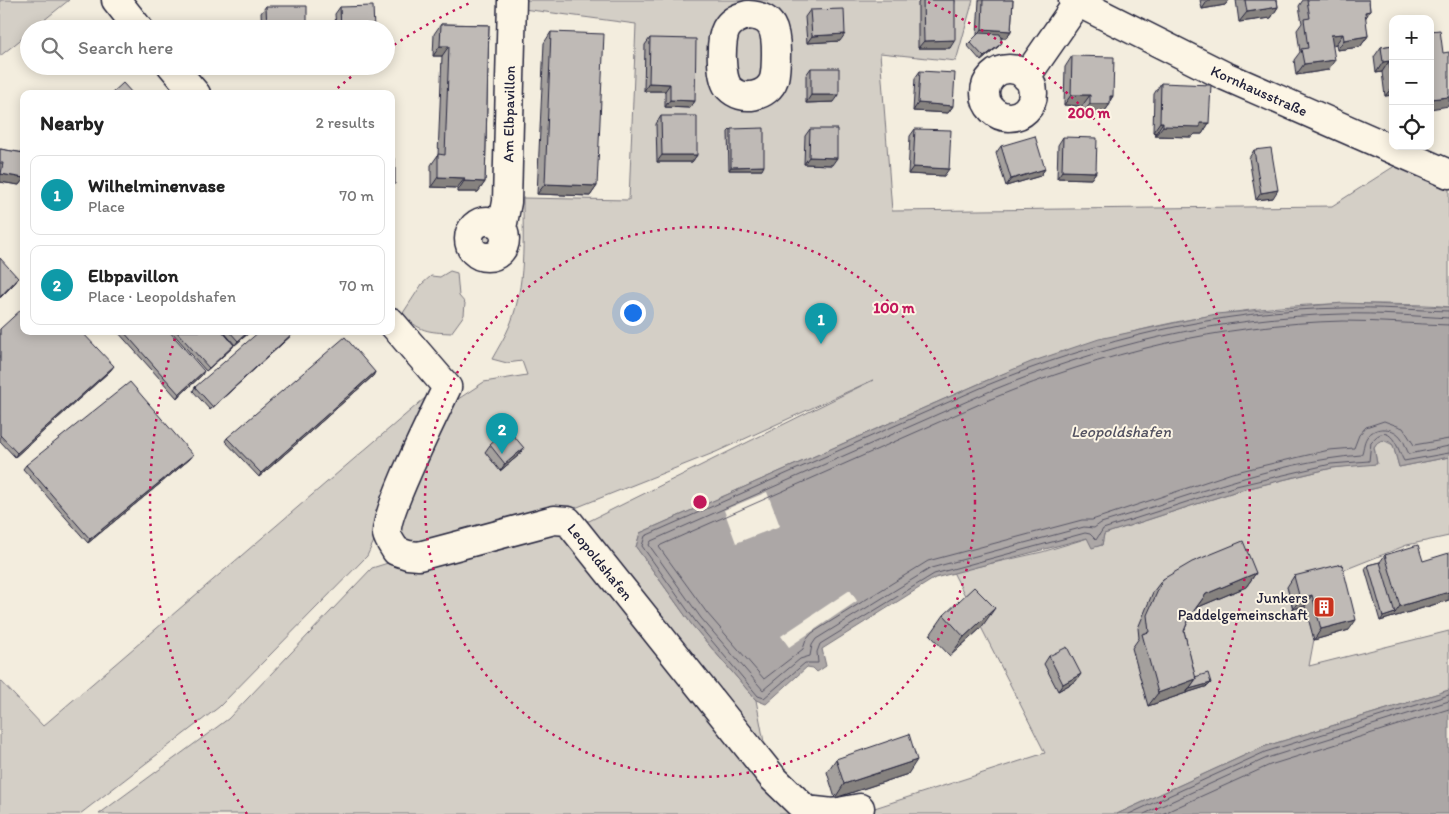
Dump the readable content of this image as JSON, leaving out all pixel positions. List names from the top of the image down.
{
  "streets": {
    "street": ["Kornhausstraße", "Am Elbpavillon", "Leopoldshafen"]
  },
  "water": ["Leopoldshafen"],
  "places": {
    "building": ["Junkers Paddelgemeinschaft"]
  },
  "page": {
    "map_buttons": ["+", "−"],
    "search": "Search here",
    "heading": ["Nearby", "2 results"],
    "list": [
      {
        "mark": "1",
        "name": "Wilhelminenvase",
        "note": "Place",
        "value": "70 m"
      },
      {
        "mark": "2",
        "name": "Elbpavillon",
        "note": "Place · Leopoldshafen",
        "value": "70 m"
      }
    ],
    "pins": ["1", "2"]
  },
  "rings": ["200 m", "100 m"]
}
